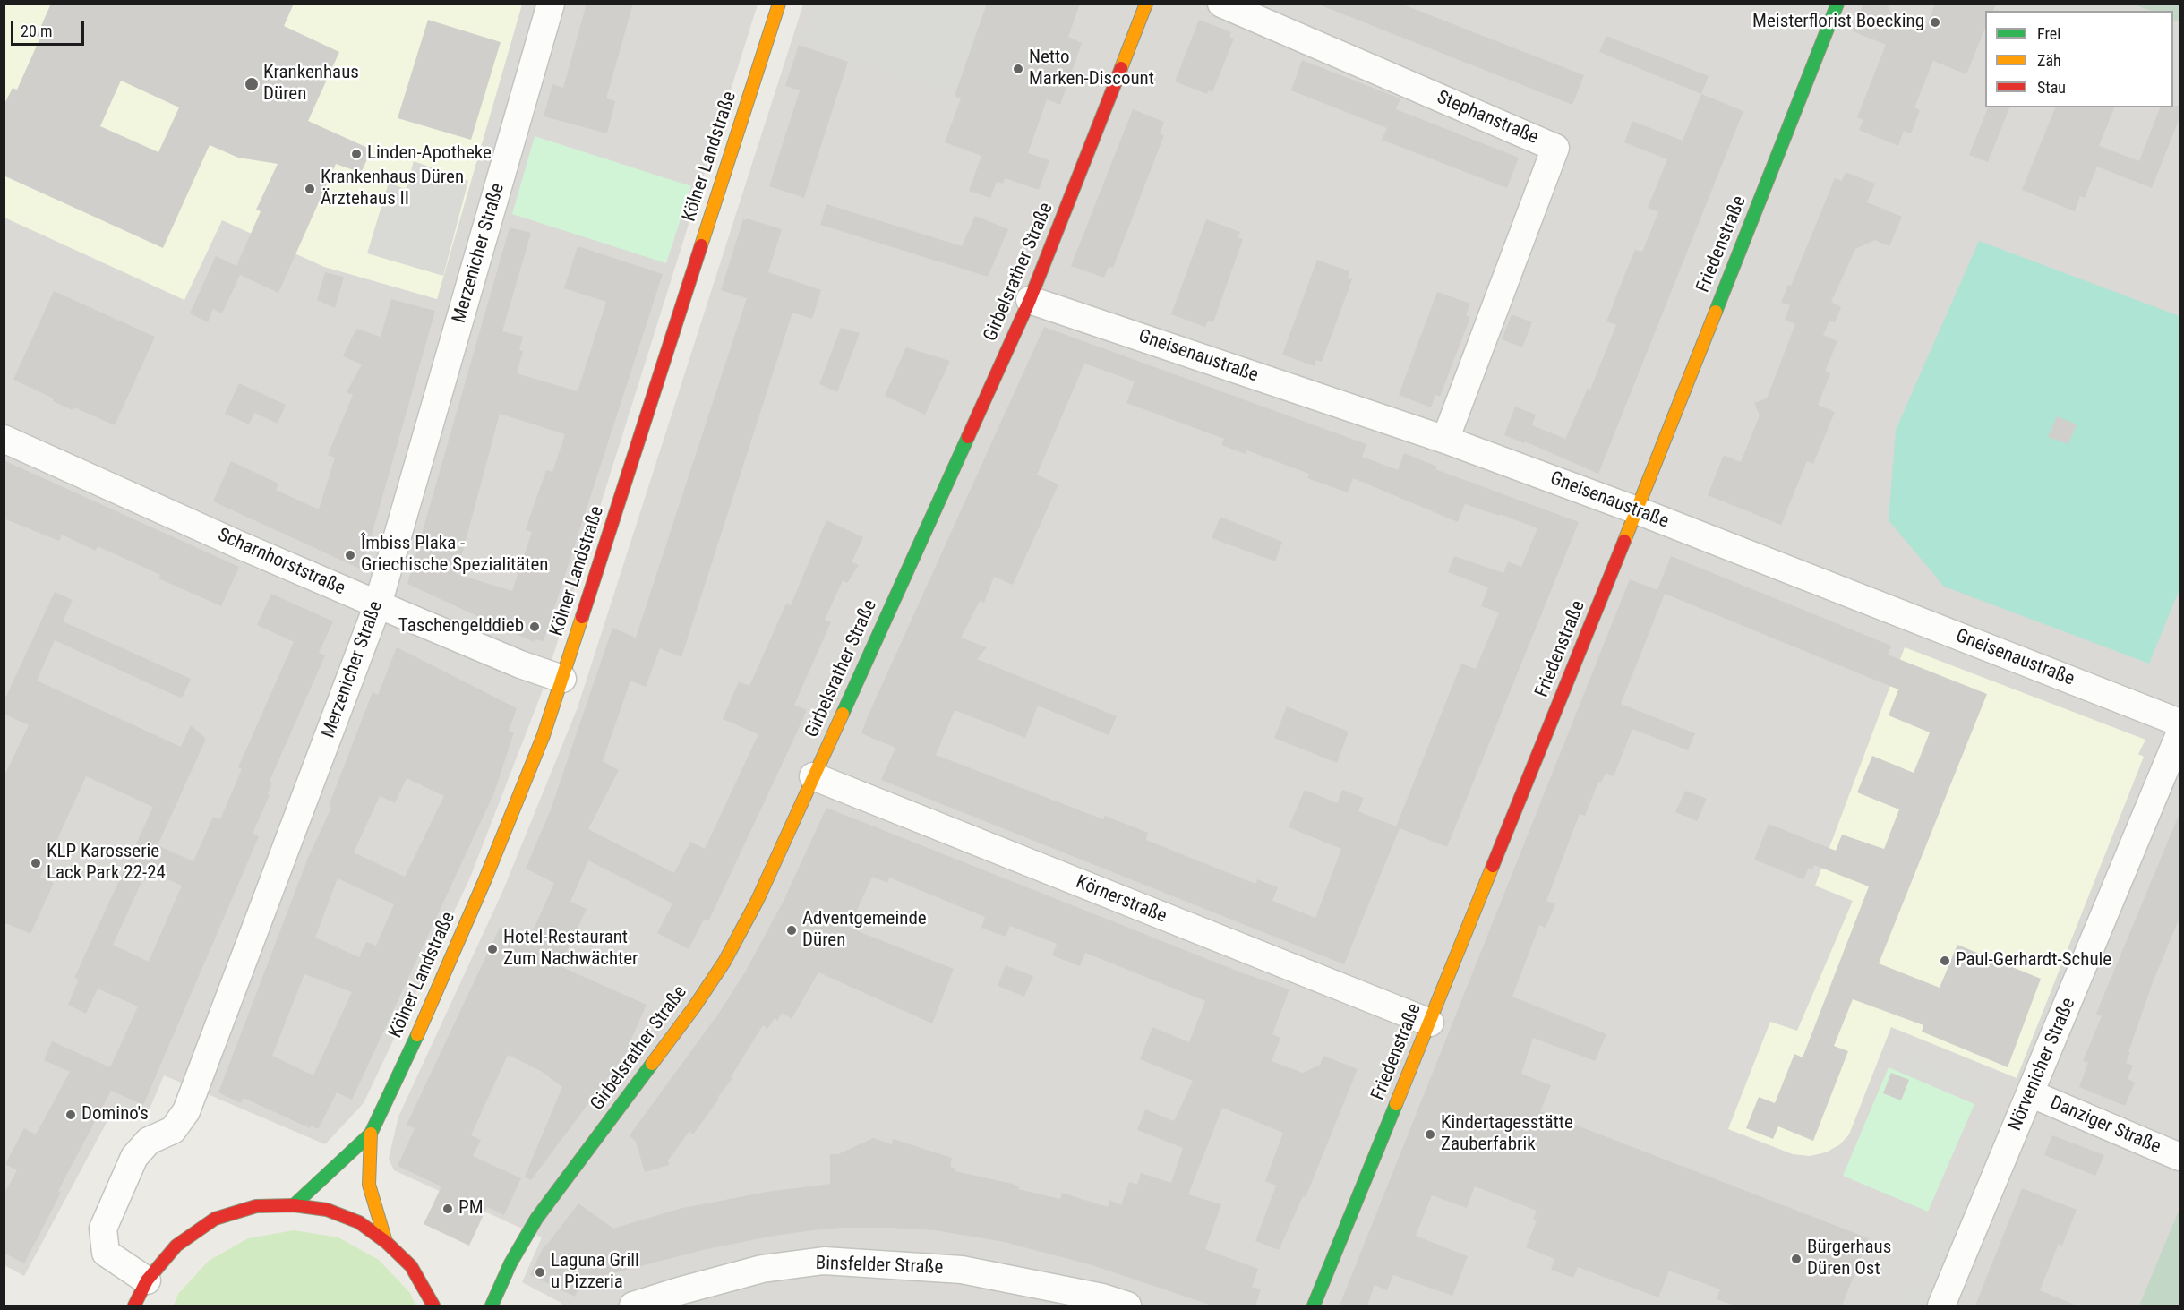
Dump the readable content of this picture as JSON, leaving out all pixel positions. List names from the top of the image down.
{
  "streets": {
    "street": [
      "Stephanstraße",
      "Kölner Landstraße",
      "Friedenstraße",
      "Merzenicher Straße",
      "Girbelsrather Straße",
      "Gneisenaustraße",
      "Scharnhorststraße",
      "Körnerstraße",
      "Nörvenicher Straße",
      "Danziger Straße",
      "Binsfelder Straße"
    ]
  },
  "crossings": [
    ["Stephanstraße", "Gneisenaustraße"],
    ["Kölner Landstraße", "Scharnhorststraße"],
    ["Friedenstraße", "Gneisenaustraße"],
    ["Friedenstraße", "Körnerstraße"],
    ["Merzenicher Straße", "Scharnhorststraße"],
    ["Girbelsrather Straße", "Gneisenaustraße"],
    ["Girbelsrather Straße", "Körnerstraße"],
    ["Nörvenicher Straße", "Danziger Straße"]
  ],
  "places": [
    "Meisterflorist Boecking",
    "Netto Marken-Discount",
    "Krankenhaus Düren",
    "Linden-Apotheke",
    "Krankenhaus Düren Ärztehaus II",
    "Îmbiss Plaka - Griechische Spezialitäten",
    "Taschengelddieb",
    "KLP Karosserie Lack Park 22-24",
    "Adventgemeinde Düren",
    "Hotel-Restaurant Zum Nachwächter",
    "Paul-Gerhardt-Schule",
    "Domino's",
    "Kindertagesstätte Zauberfabrik",
    "PM",
    "Bürgerhaus Düren Ost",
    "Laguna Grill u Pizzeria"
  ],
  "legend": ["Frei", "Zäh", "Stau"],
  "scale_bar": "20 m"
}
